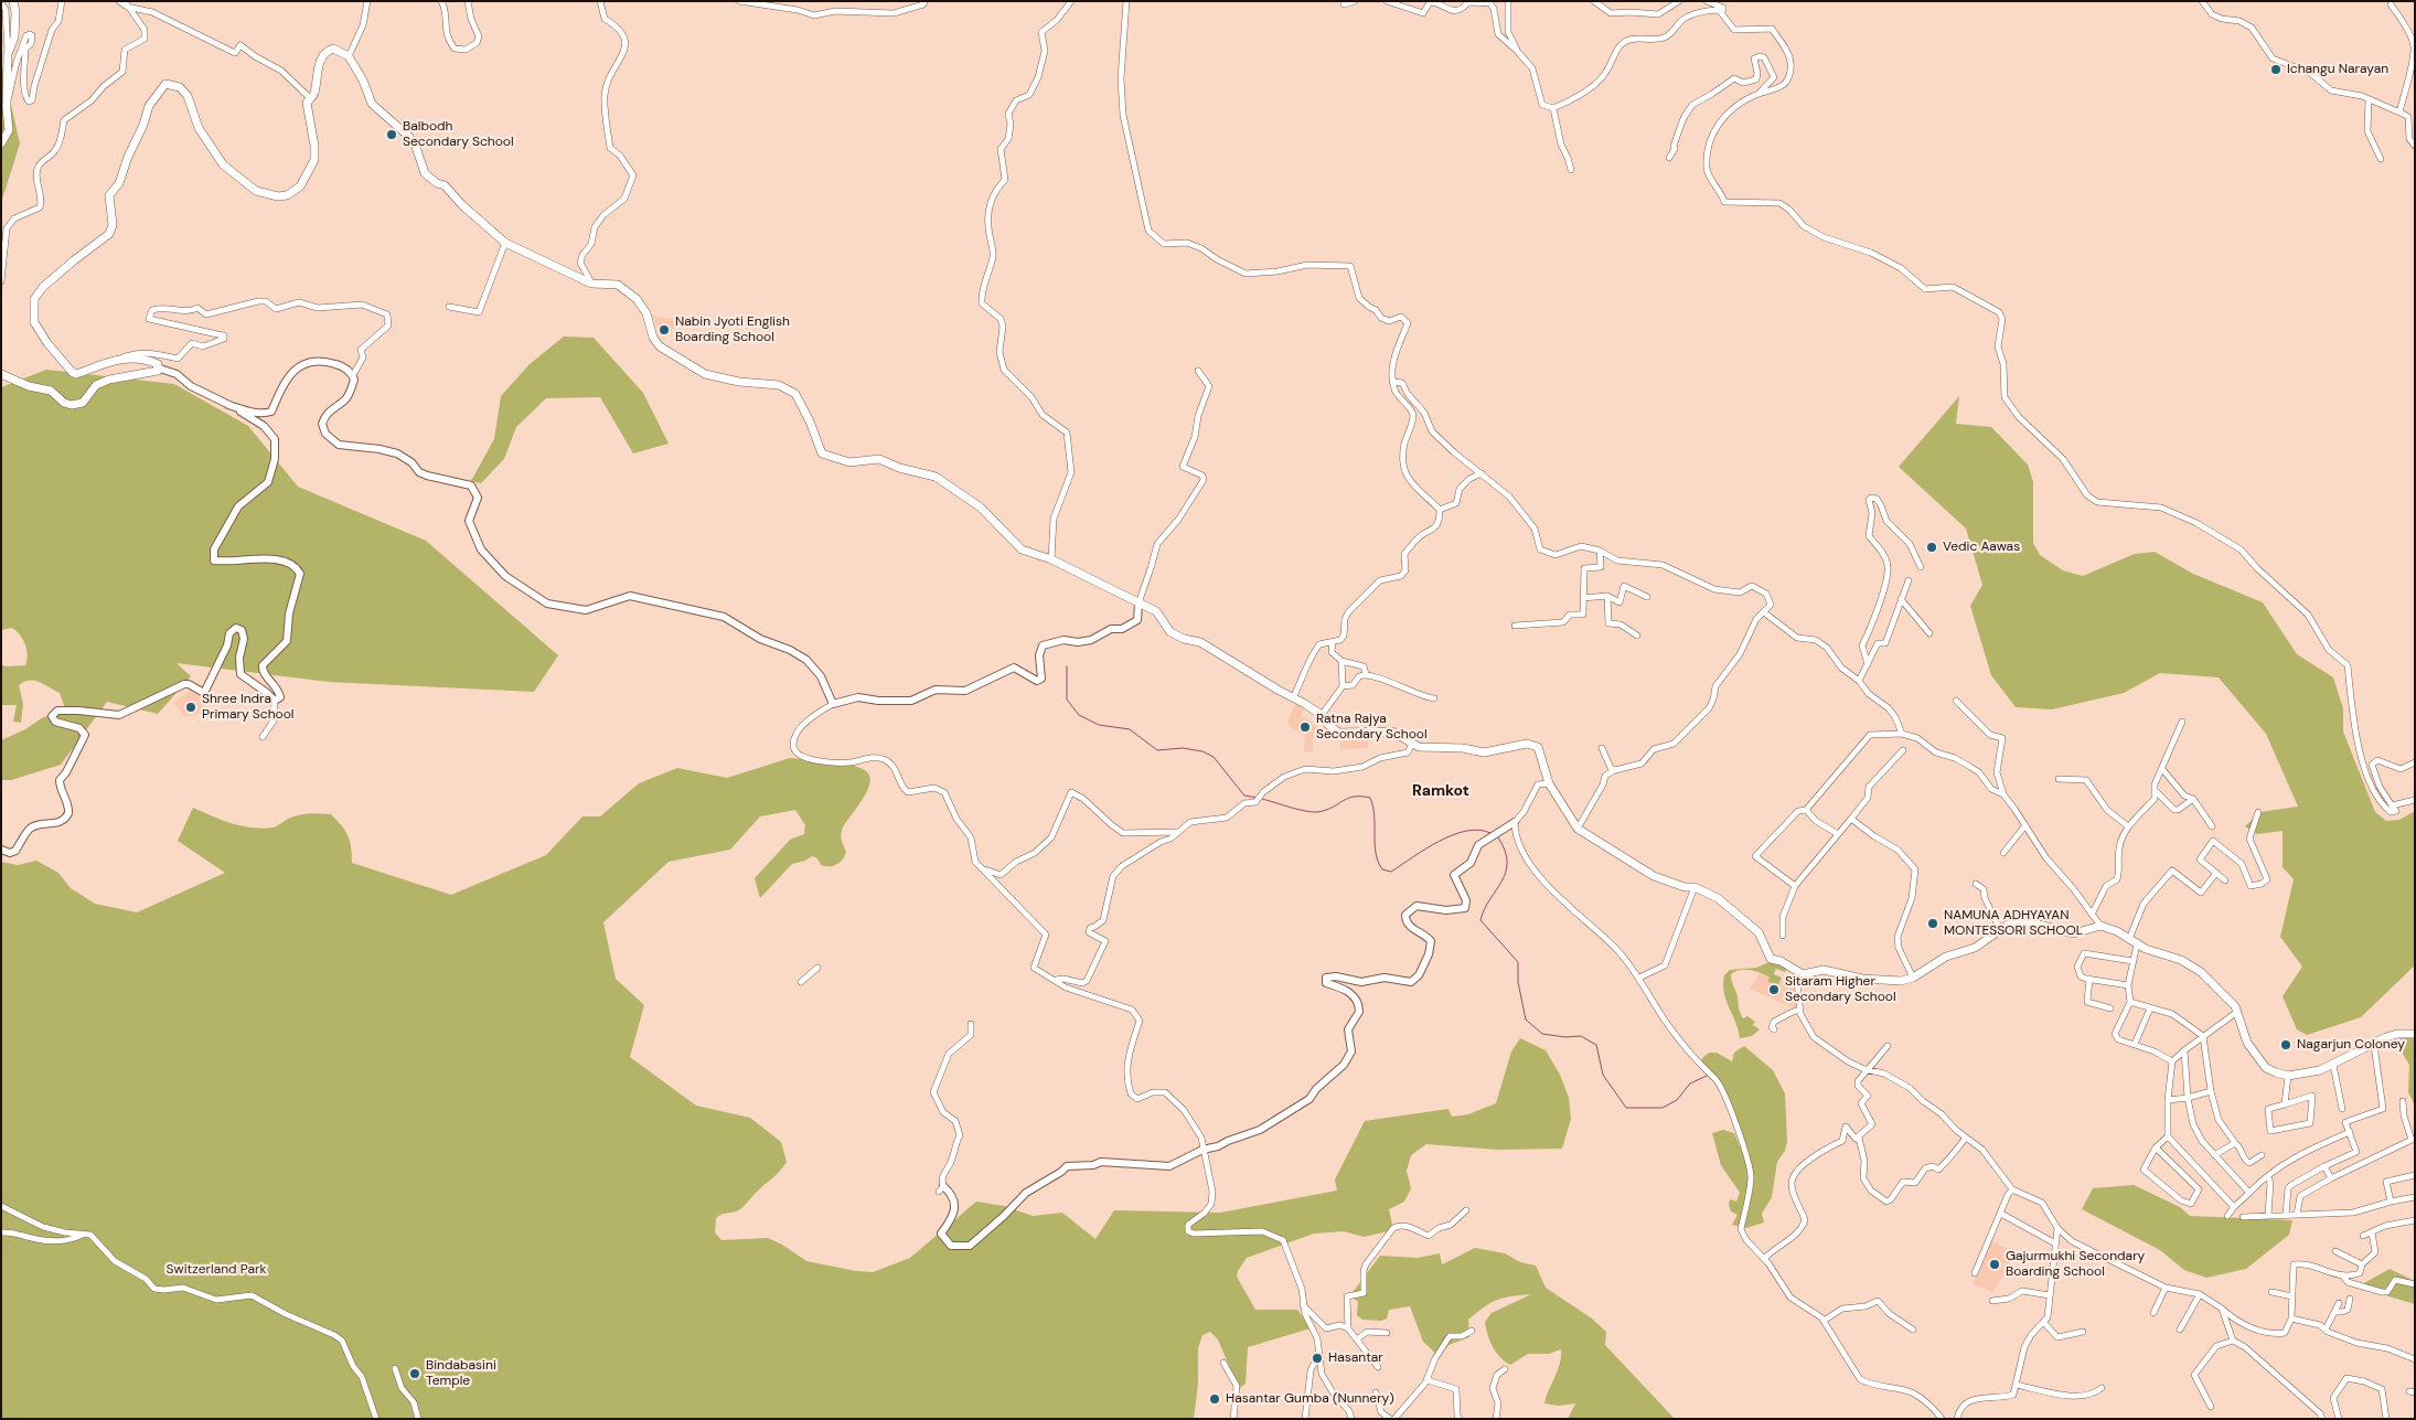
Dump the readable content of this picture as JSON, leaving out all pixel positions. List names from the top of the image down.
{
  "districts": ["Ramkot"],
  "parks": ["Switzerland Park"],
  "places": [
    "Ichangu Narayan",
    "Balbodh Secondary School",
    "Nabin Jyoti English Boarding School",
    "Vedic Aawas",
    "Shree Indra Primary School",
    "Ratna Rajya Secondary School",
    "NAMUNA ADHYAYAN MONTESSORI SCHOOL",
    "Sitaram Higher Secondary School",
    "Nagarjun Coloney",
    "Gajurmukhi Secondary Boarding School",
    "Hasantar",
    "Bindabasini Temple",
    "Hasantar Gumba (Nunnery)"
  ]
}
